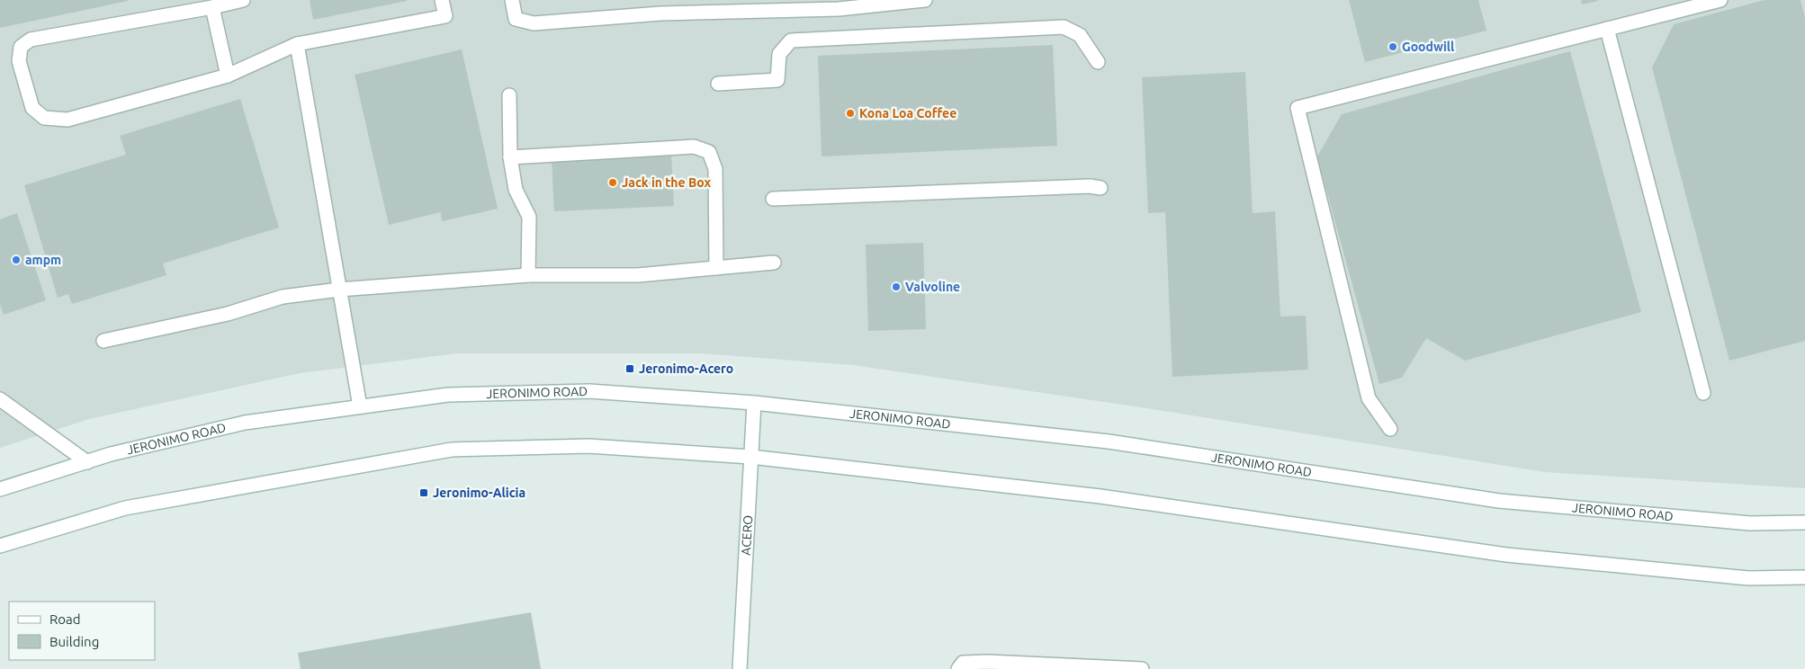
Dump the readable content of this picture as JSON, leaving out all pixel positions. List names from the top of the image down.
{
  "streets": {
    "main road": ["JERONIMO ROAD", "ACERO"]
  },
  "crossings": [
    ["JERONIMO ROAD", "ACERO"]
  ],
  "places": {
    "other": [
      "Goodwill",
      "Kona Loa Coffee",
      "Jack in the Box",
      "ampm",
      "Valvoline"
    ],
    "transit": ["Jeronimo-Acero", "Jeronimo-Alicia"]
  },
  "legend": ["Road", "Building"]
}
